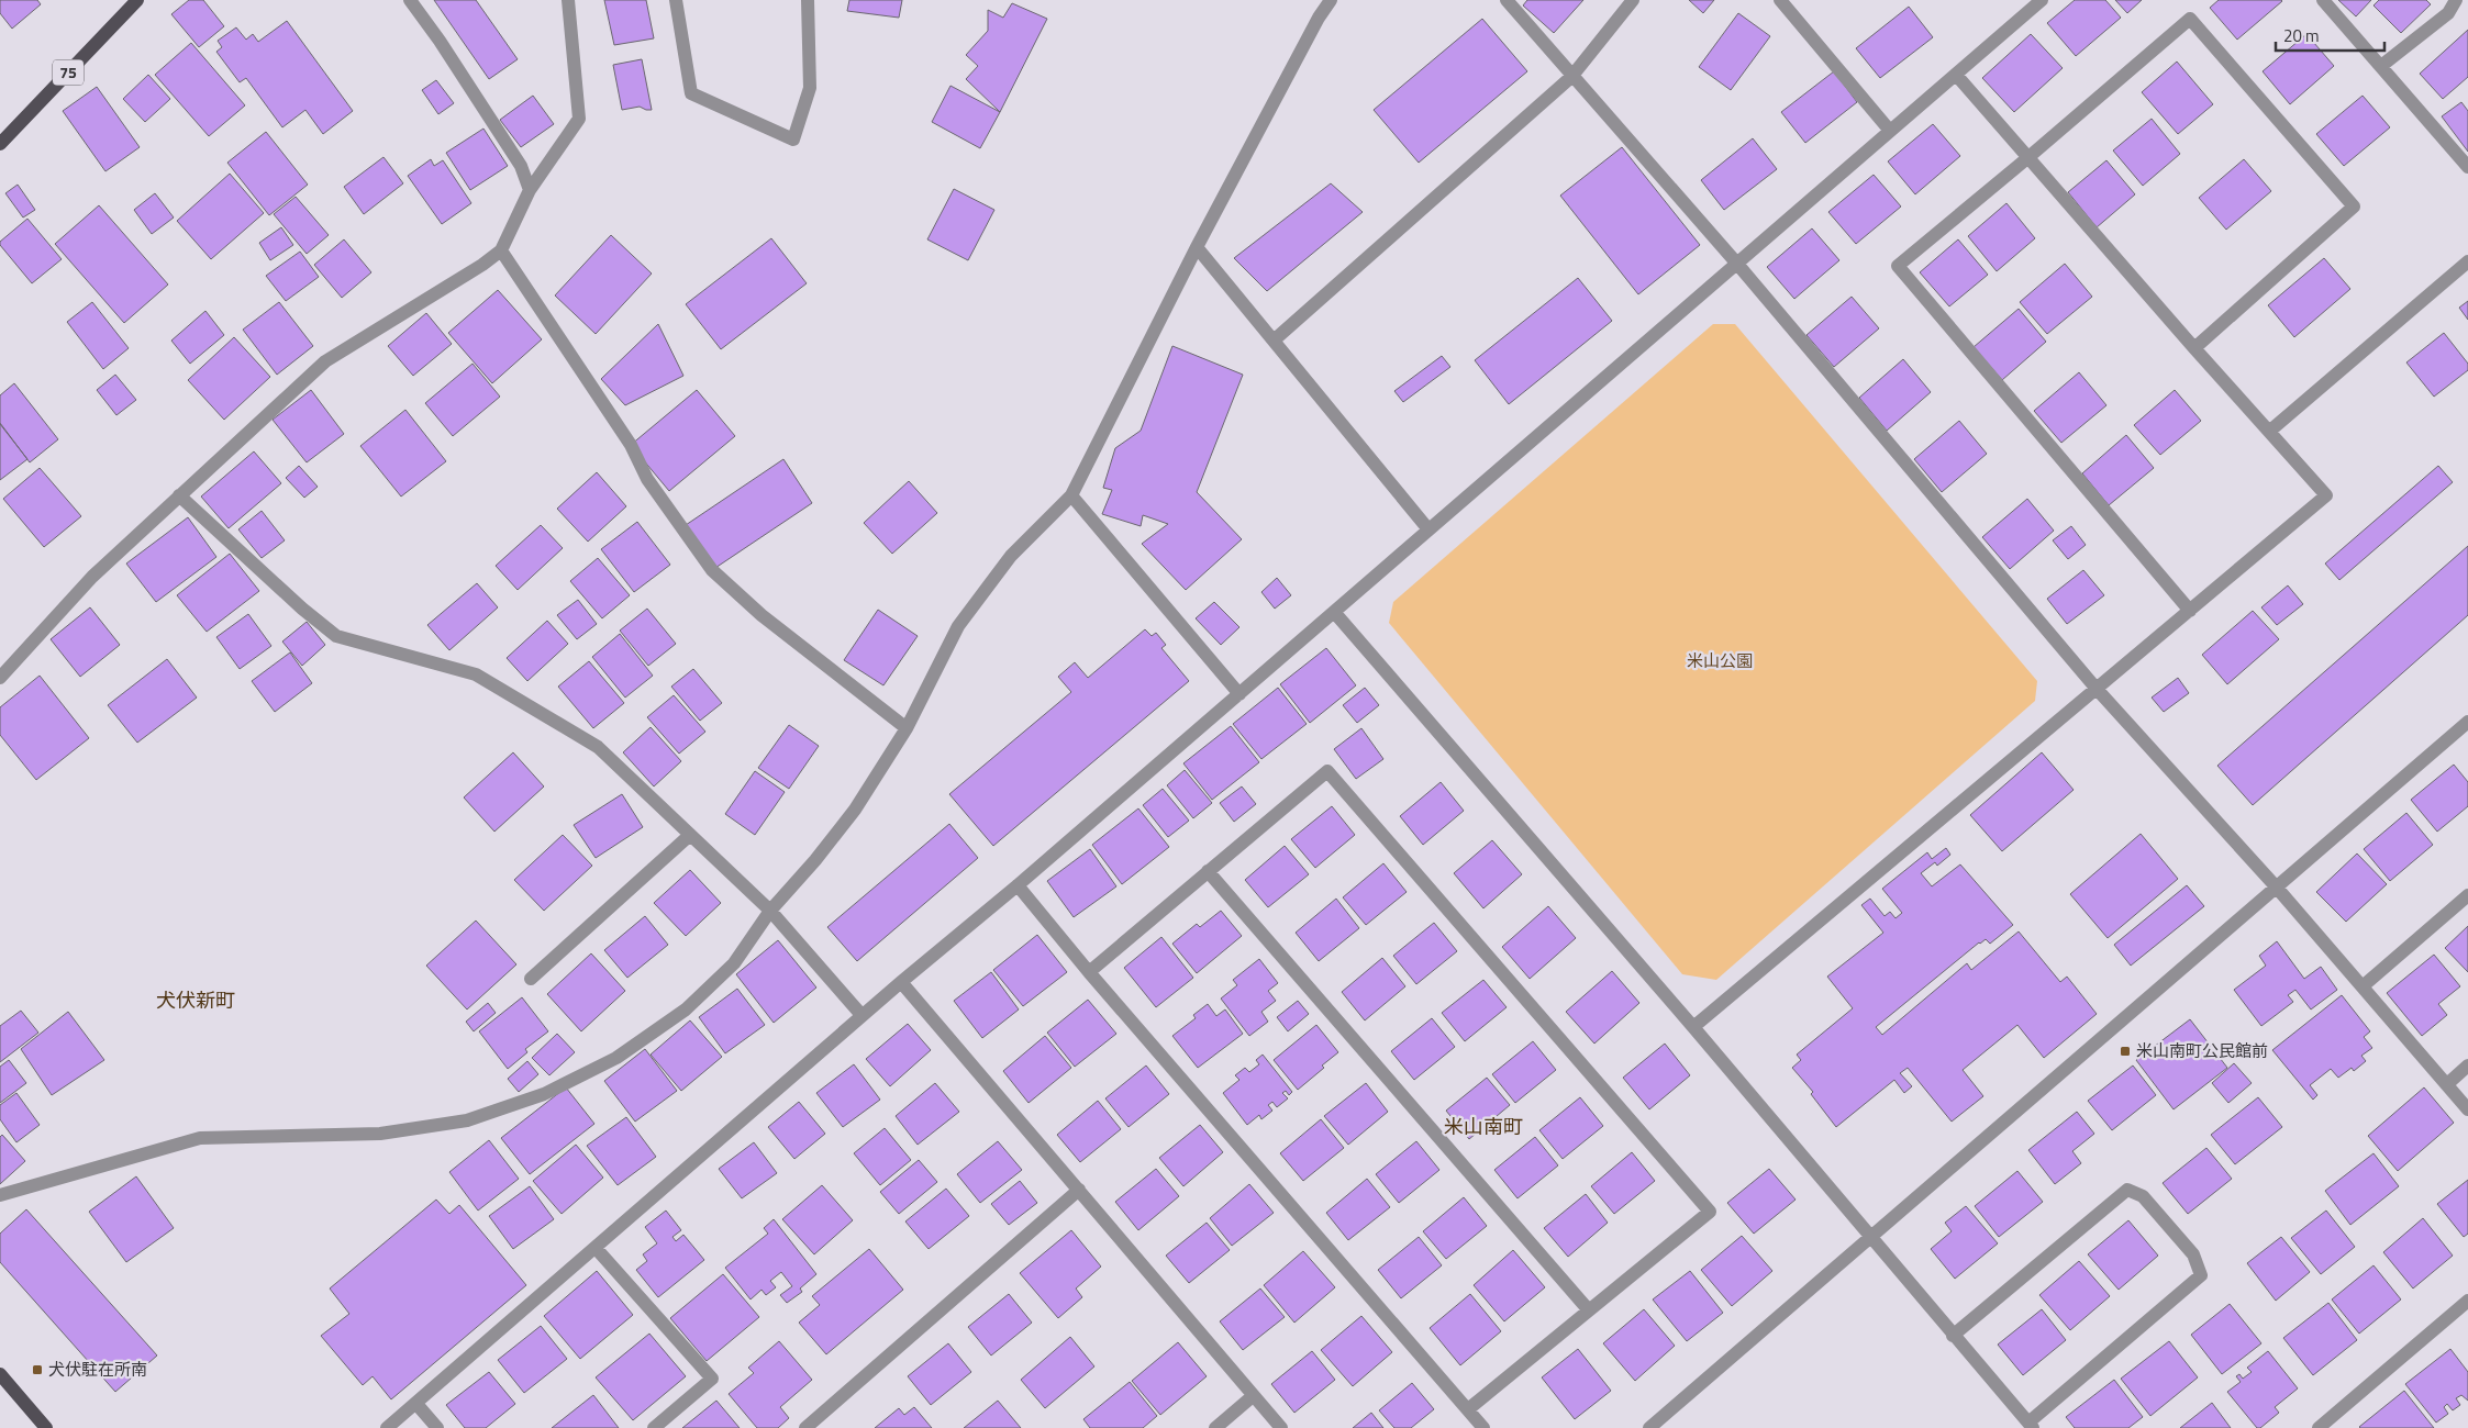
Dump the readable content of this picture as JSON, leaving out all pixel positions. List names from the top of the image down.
{
  "streets": {
    "main road": ["75"]
  },
  "districts": ["犬伏新町", "米山南町"],
  "parks": ["米山公園"],
  "places": {
    "transit": ["米山南町公民館前", "犬伏駐在所南"]
  },
  "scale_bar": "20 m"
}
